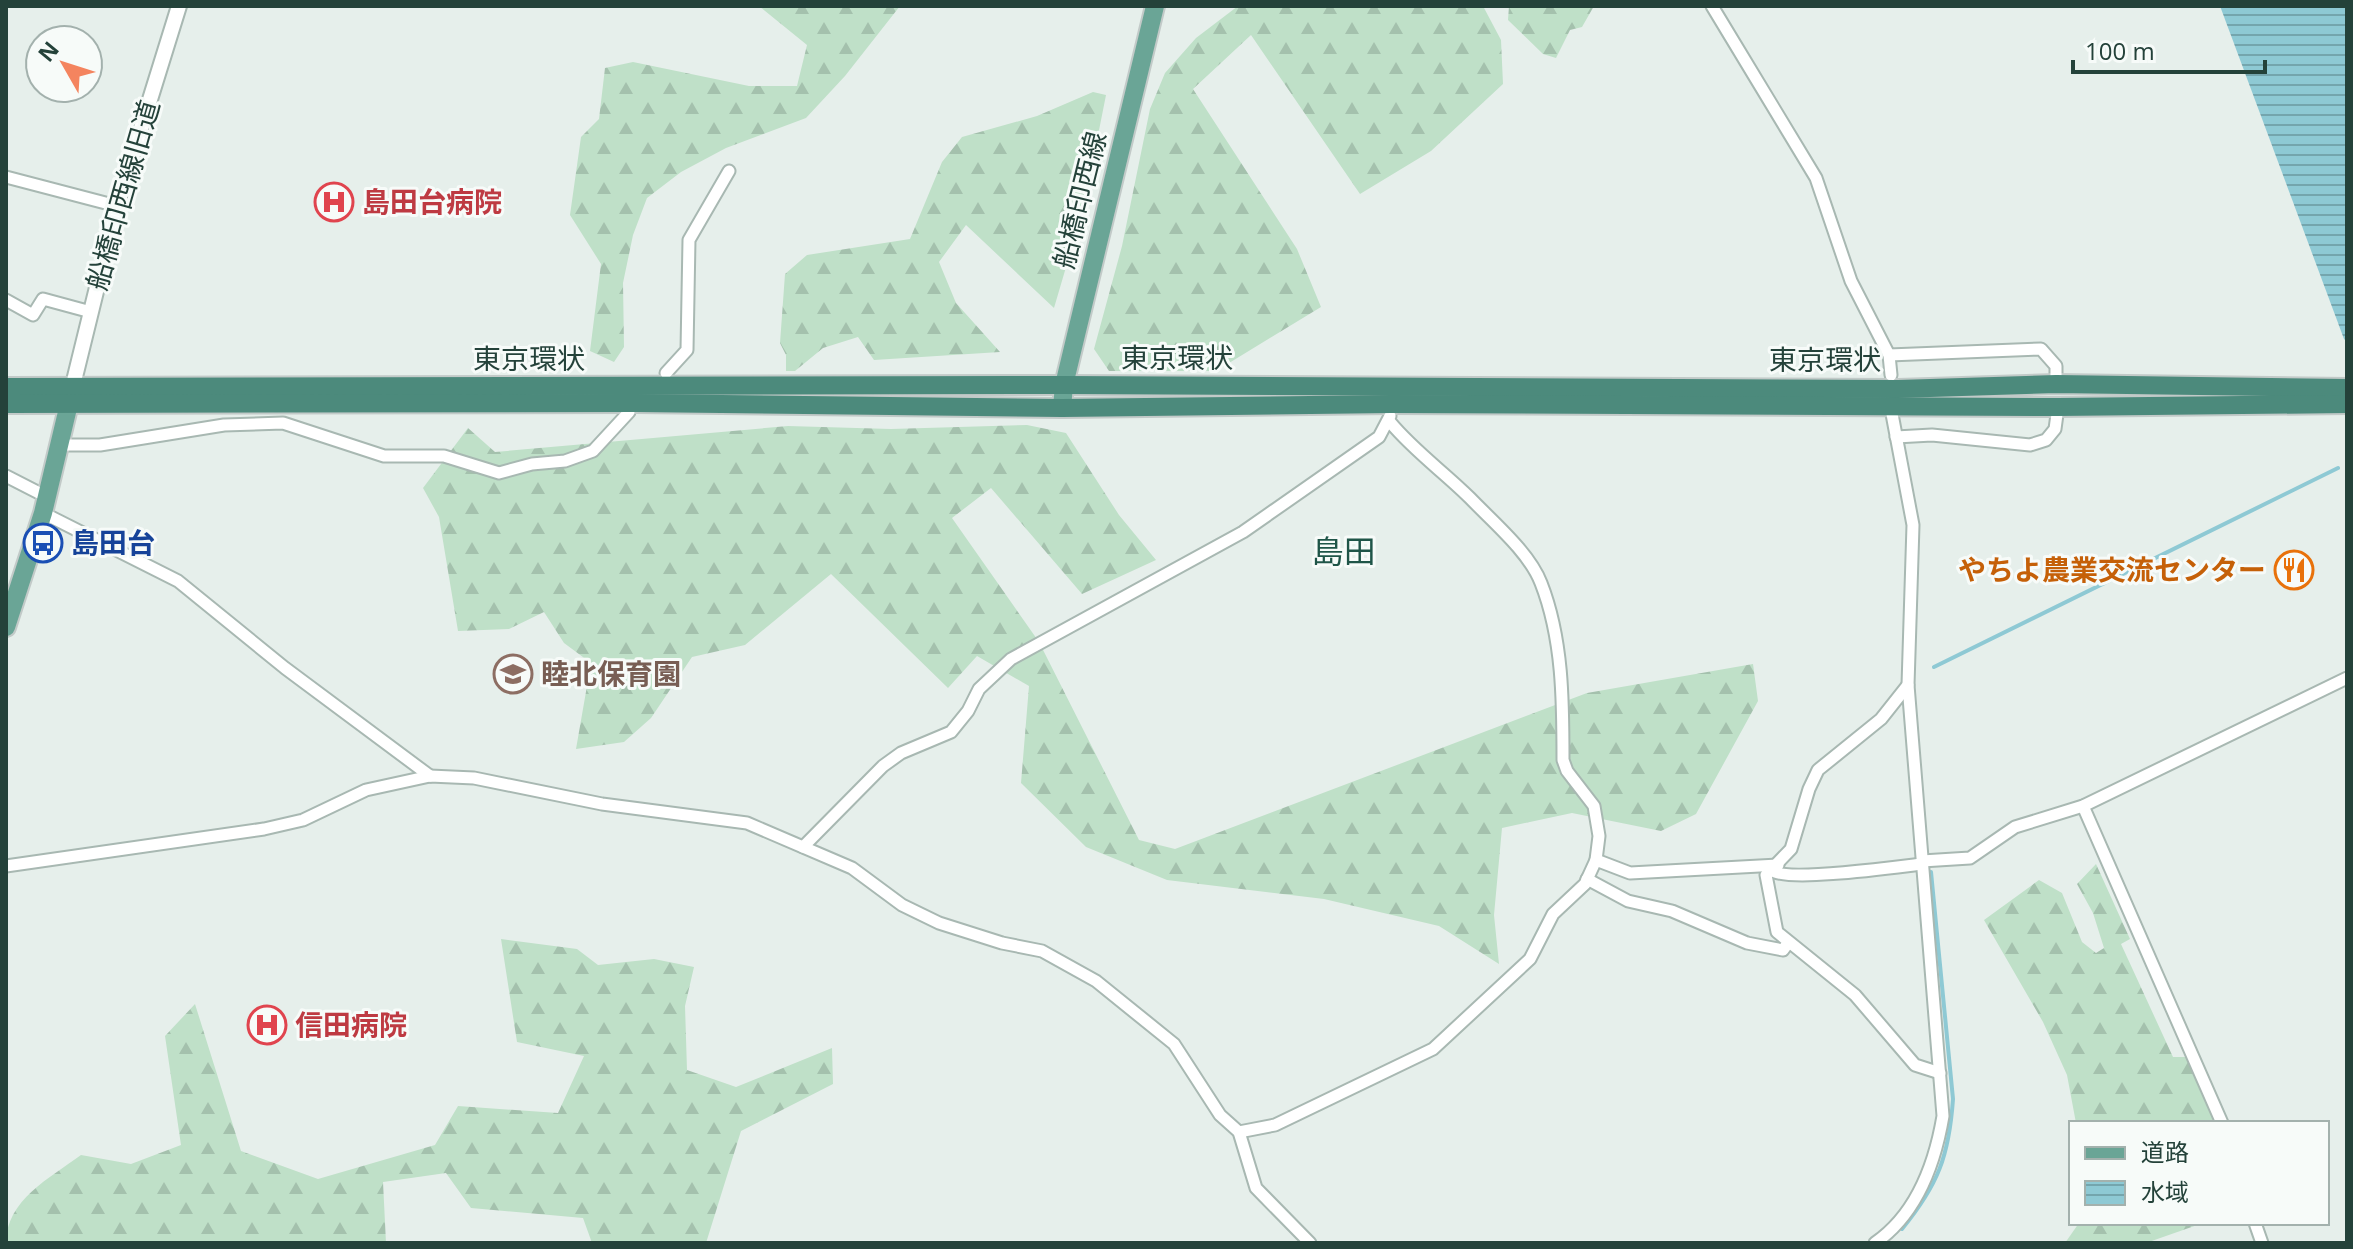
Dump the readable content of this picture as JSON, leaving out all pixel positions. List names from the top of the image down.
{
  "streets": {
    "highway": ["東京環状"],
    "main road": ["船橋印西線"],
    "street": ["船橋印西線旧道"]
  },
  "crossings": [
    ["船橋印西線旧道", "東京環状"],
    ["船橋印西線", "東京環状"]
  ],
  "districts": ["島田"],
  "places": {
    "hospital": ["島田台病院", "信田病院"],
    "bus stop": ["島田台"],
    "restaurant": ["やちよ農業交流センター"],
    "school or university": ["睦北保育園"]
  },
  "legend": ["道路", "水域"],
  "scale_bar": "100 m",
  "north": "top left"
}
